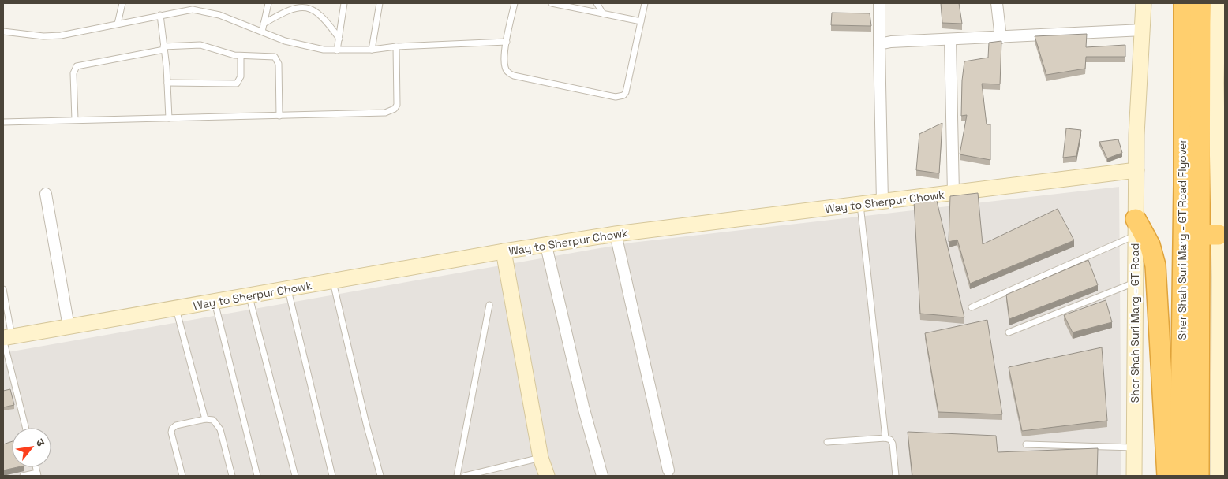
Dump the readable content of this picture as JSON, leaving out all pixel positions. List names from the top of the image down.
{
  "streets": {
    "highway": ["Sher Shah Suri Marg - GT Road Flyover"],
    "street": ["Way to Sherpur Chowk", "Sher Shah Suri Marg - GT Road"]
  },
  "crossings": [
    ["Way to Sherpur Chowk", "Sher Shah Suri Marg - GT Road"]
  ],
  "north": "top right"
}
